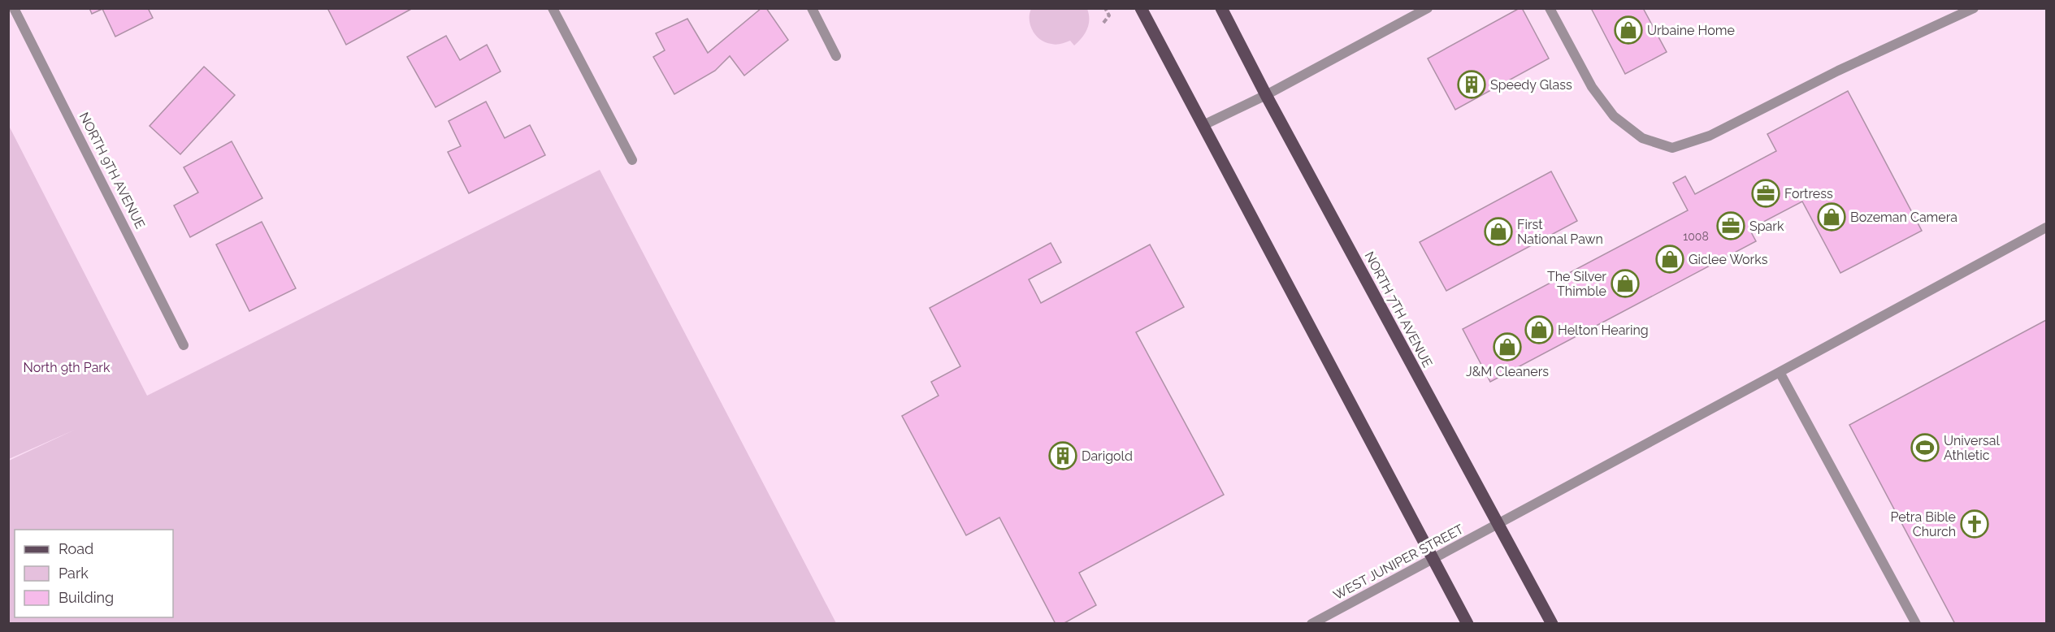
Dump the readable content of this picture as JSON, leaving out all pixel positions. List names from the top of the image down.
{
  "streets": {
    "main road": ["NORTH 7TH AVENUE"],
    "street": ["NORTH 9TH AVENUE", "WEST JUNIPER STREET"]
  },
  "crossings": [
    ["NORTH 7TH AVENUE", "WEST JUNIPER STREET"]
  ],
  "parks": ["North 9th Park"],
  "places": {
    "shop": [
      "Urbaine Home",
      "Bozeman Camera",
      "First National Pawn",
      "Giclee Works",
      "The Silver Thimble",
      "Helton Hearing",
      "J&M Cleaners"
    ],
    "building": ["Speedy Glass", "Darigold"],
    "office": ["Fortress", "Spark"],
    "sports": ["Universal Athletic"],
    "church": ["Petra Bible Church"]
  },
  "house_numbers": ["1008"],
  "legend": ["Road", "Park", "Building"]
}
